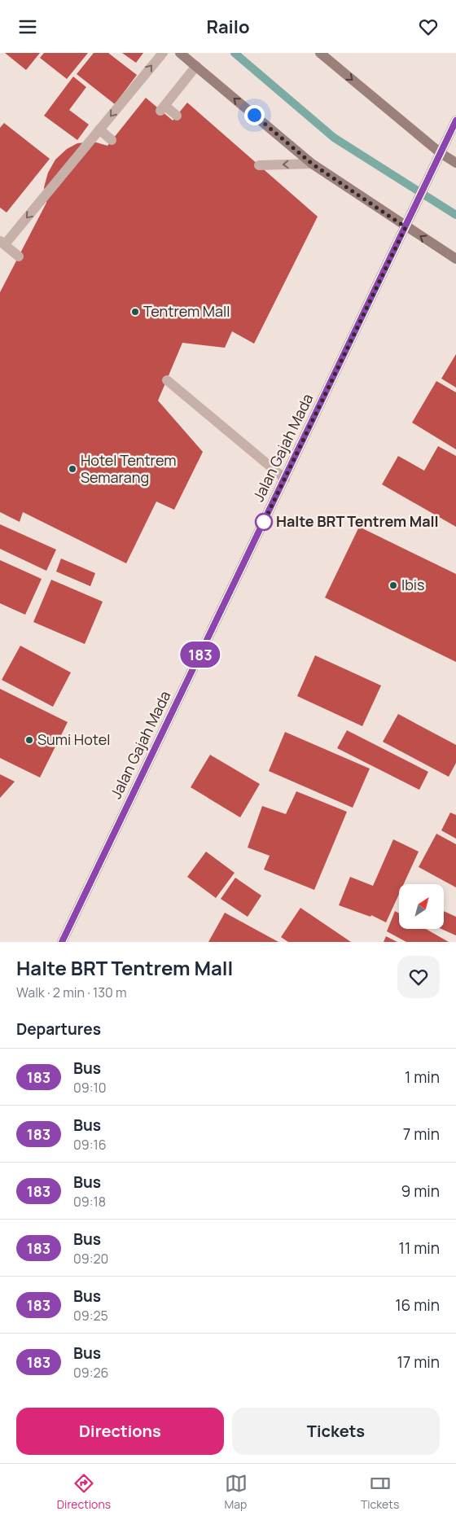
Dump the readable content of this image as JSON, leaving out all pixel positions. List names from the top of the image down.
{
  "streets": {
    "main road": ["Jalan Gajah Mada"]
  },
  "places": [
    "Tentrem Mall",
    "Hotel Tentrem Semarang",
    "Halte BRT Tentrem Mall",
    "Ibis",
    "Sumi Hotel"
  ],
  "lines": ["bus line 183"],
  "north": "top right",
  "page": {
    "header": "Railo",
    "on_map": "183",
    "heading": [
      ["Halte BRT Tentrem Mall", "Walk · 2 min · 130 m"],
      "Departures"
    ],
    "list": [
      {
        "mark": "183",
        "name": "Bus",
        "note": "09:10",
        "value": "1 min"
      },
      {
        "mark": "183",
        "name": "Bus",
        "note": "09:16",
        "value": "7 min"
      },
      {
        "mark": "183",
        "name": "Bus",
        "note": "09:18",
        "value": "9 min"
      },
      {
        "mark": "183",
        "name": "Bus",
        "note": "09:20",
        "value": "11 min"
      },
      {
        "mark": "183",
        "name": "Bus",
        "note": "09:25",
        "value": "16 min"
      },
      {
        "mark": "183",
        "name": "Bus",
        "note": "09:26",
        "value": "17 min"
      }
    ],
    "buttons": ["Directions", "Tickets"],
    "tabs": ["Directions", "Map", "Tickets"]
  }
}
